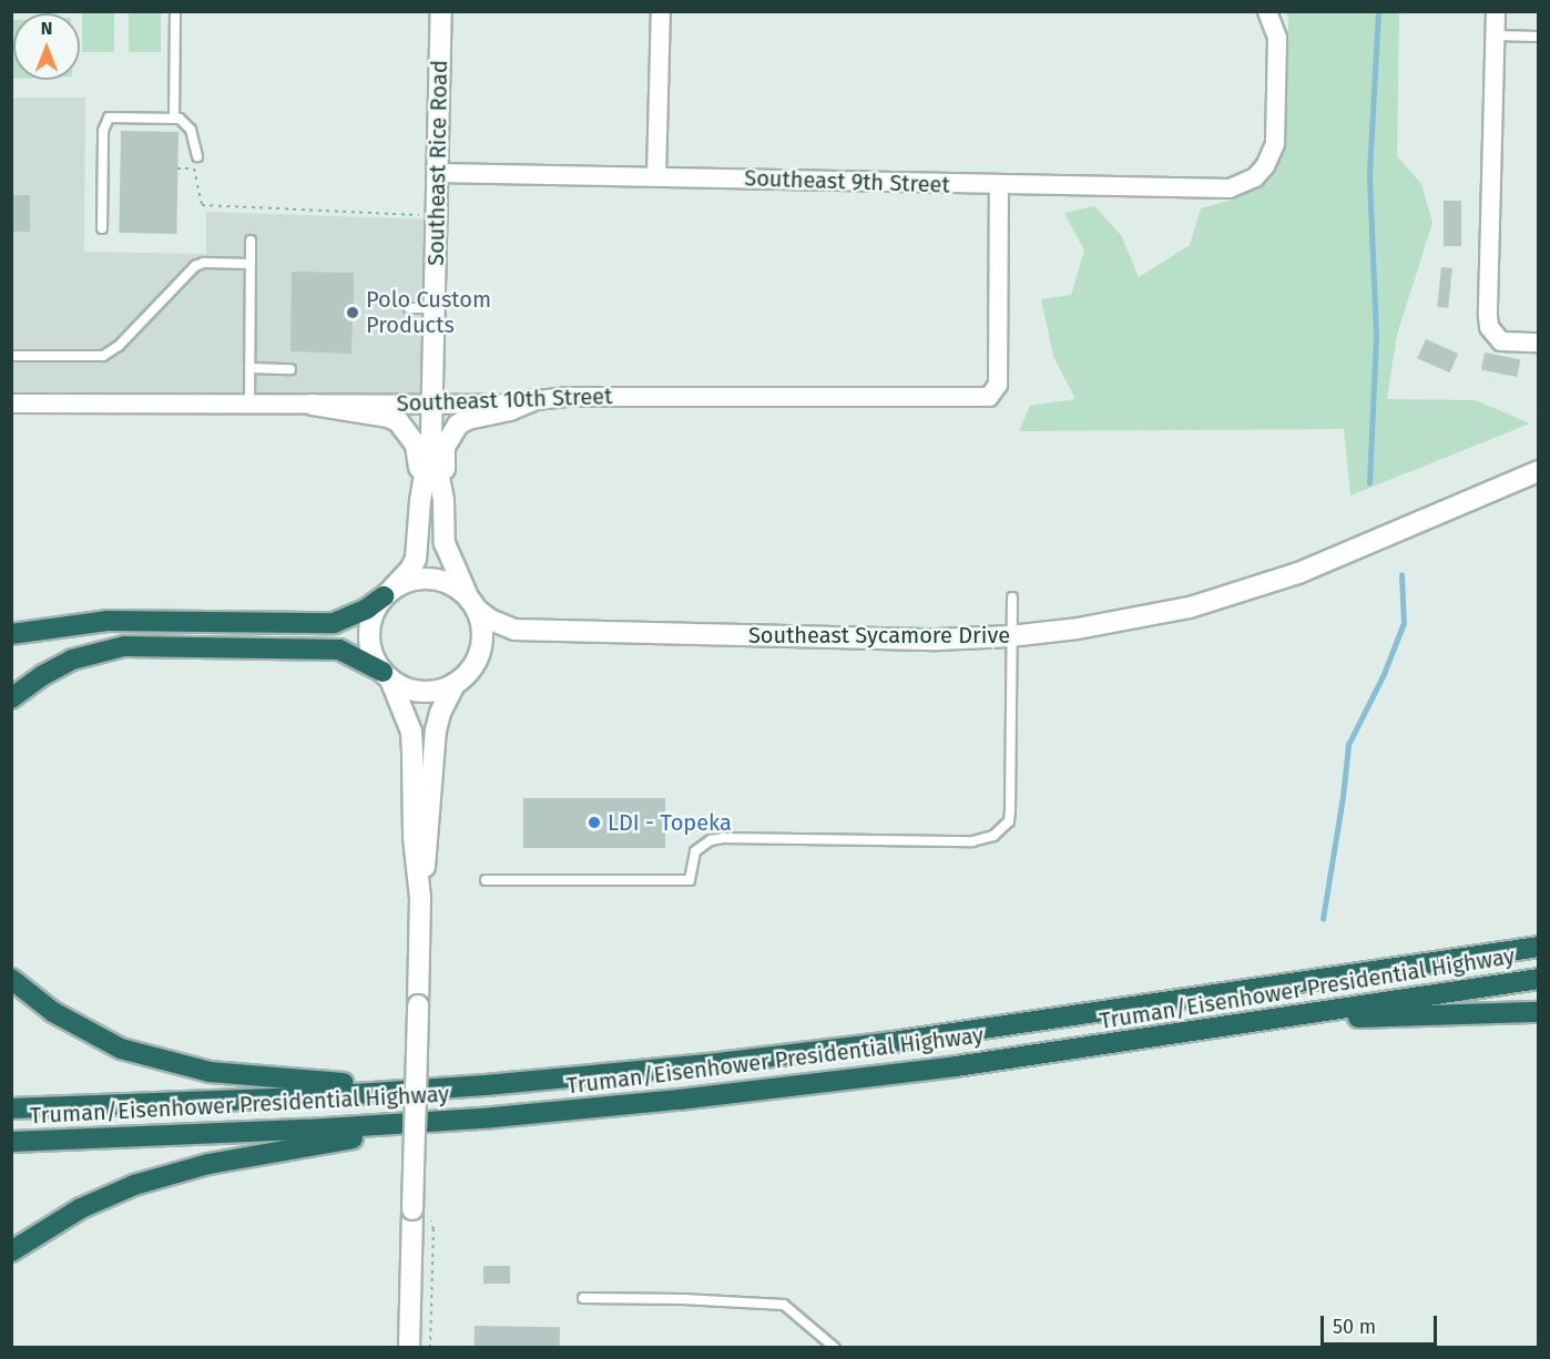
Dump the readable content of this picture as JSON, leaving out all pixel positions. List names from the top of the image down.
{
  "streets": {
    "highway": ["Truman/Eisenhower Presidential Highway"],
    "street": [
      "Southeast Rice Road",
      "Southeast 9th Street",
      "Southeast 10th Street",
      "Southeast Sycamore Drive"
    ]
  },
  "crossings": [
    ["Southeast Rice Road", "Southeast 9th Street"],
    ["Southeast Rice Road", "Southeast 10th Street"],
    ["Southeast Rice Road", "Southeast Sycamore Drive"],
    ["Southeast 9th Street", "Southeast 10th Street"]
  ],
  "places": ["Polo Custom Products", "LDI - Topeka"],
  "scale_bar": "50 m",
  "north": "top"
}
